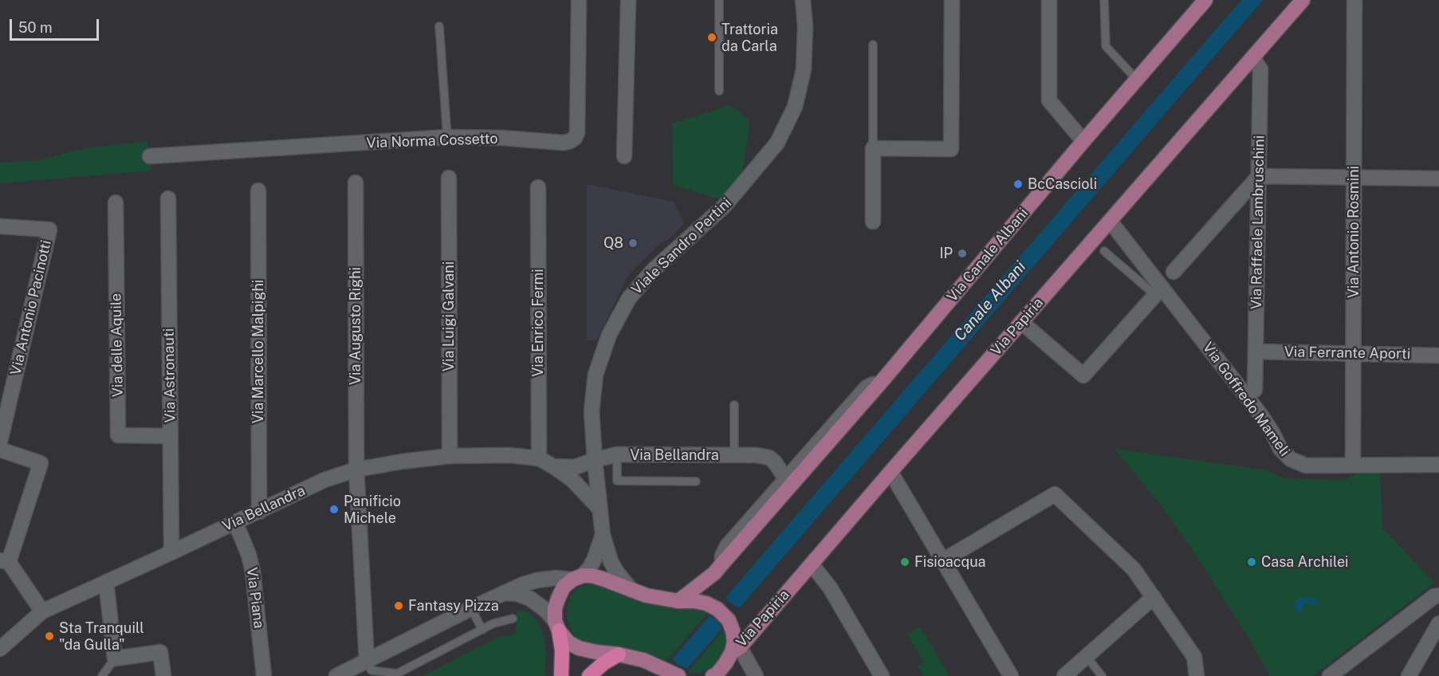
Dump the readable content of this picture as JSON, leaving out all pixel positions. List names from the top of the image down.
{
  "streets": {
    "main road": ["Via Canale Albani", "Via Papiria"],
    "street": [
      "Via Norma Cossetto",
      "Via Raffaele Lambruschini",
      "Via Antonio Rosmini",
      "Viale Sandro Pertini",
      "Via Antonio Pacinotti",
      "Via Luigi Galvani",
      "Via Enrico Fermi",
      "Via Augusto Righi",
      "Via delle Aquile",
      "Via Marcello Malpighi",
      "Via Ferrante Aporti",
      "Via Astronauti",
      "Via Goffredo Mameli",
      "Via Bellandra",
      "Via Piana"
    ]
  },
  "crossings": [
    ["Via Raffaele Lambruschini", "Via Papiria"],
    ["Via Raffaele Lambruschini", "Via Ferrante Aporti"],
    ["Via Antonio Rosmini", "Via Ferrante Aporti"],
    ["Via Antonio Rosmini", "Via Goffredo Mameli"],
    ["Viale Sandro Pertini", "Via Bellandra"],
    ["Via Canale Albani", "Via Bellandra"],
    ["Via Luigi Galvani", "Via Bellandra"],
    ["Via Enrico Fermi", "Via Bellandra"],
    ["Via Augusto Righi", "Via Bellandra"],
    ["Via Papiria", "Via Goffredo Mameli"],
    ["Via delle Aquile", "Via Astronauti"],
    ["Via Marcello Malpighi", "Via Bellandra"],
    ["Via Astronauti", "Via Bellandra"],
    ["Via Bellandra", "Via Piana"]
  ],
  "water": ["Canale Albani"],
  "places": [
    "Trattoria da Carla",
    "BcCascioli",
    "Q8",
    "IP",
    "Panificio Michele",
    "Fisioacqua",
    "Casa Archilei",
    "Fantasy Pizza",
    "Sta Tranquill \"da Gulla\""
  ],
  "scale_bar": "50 m"
}
